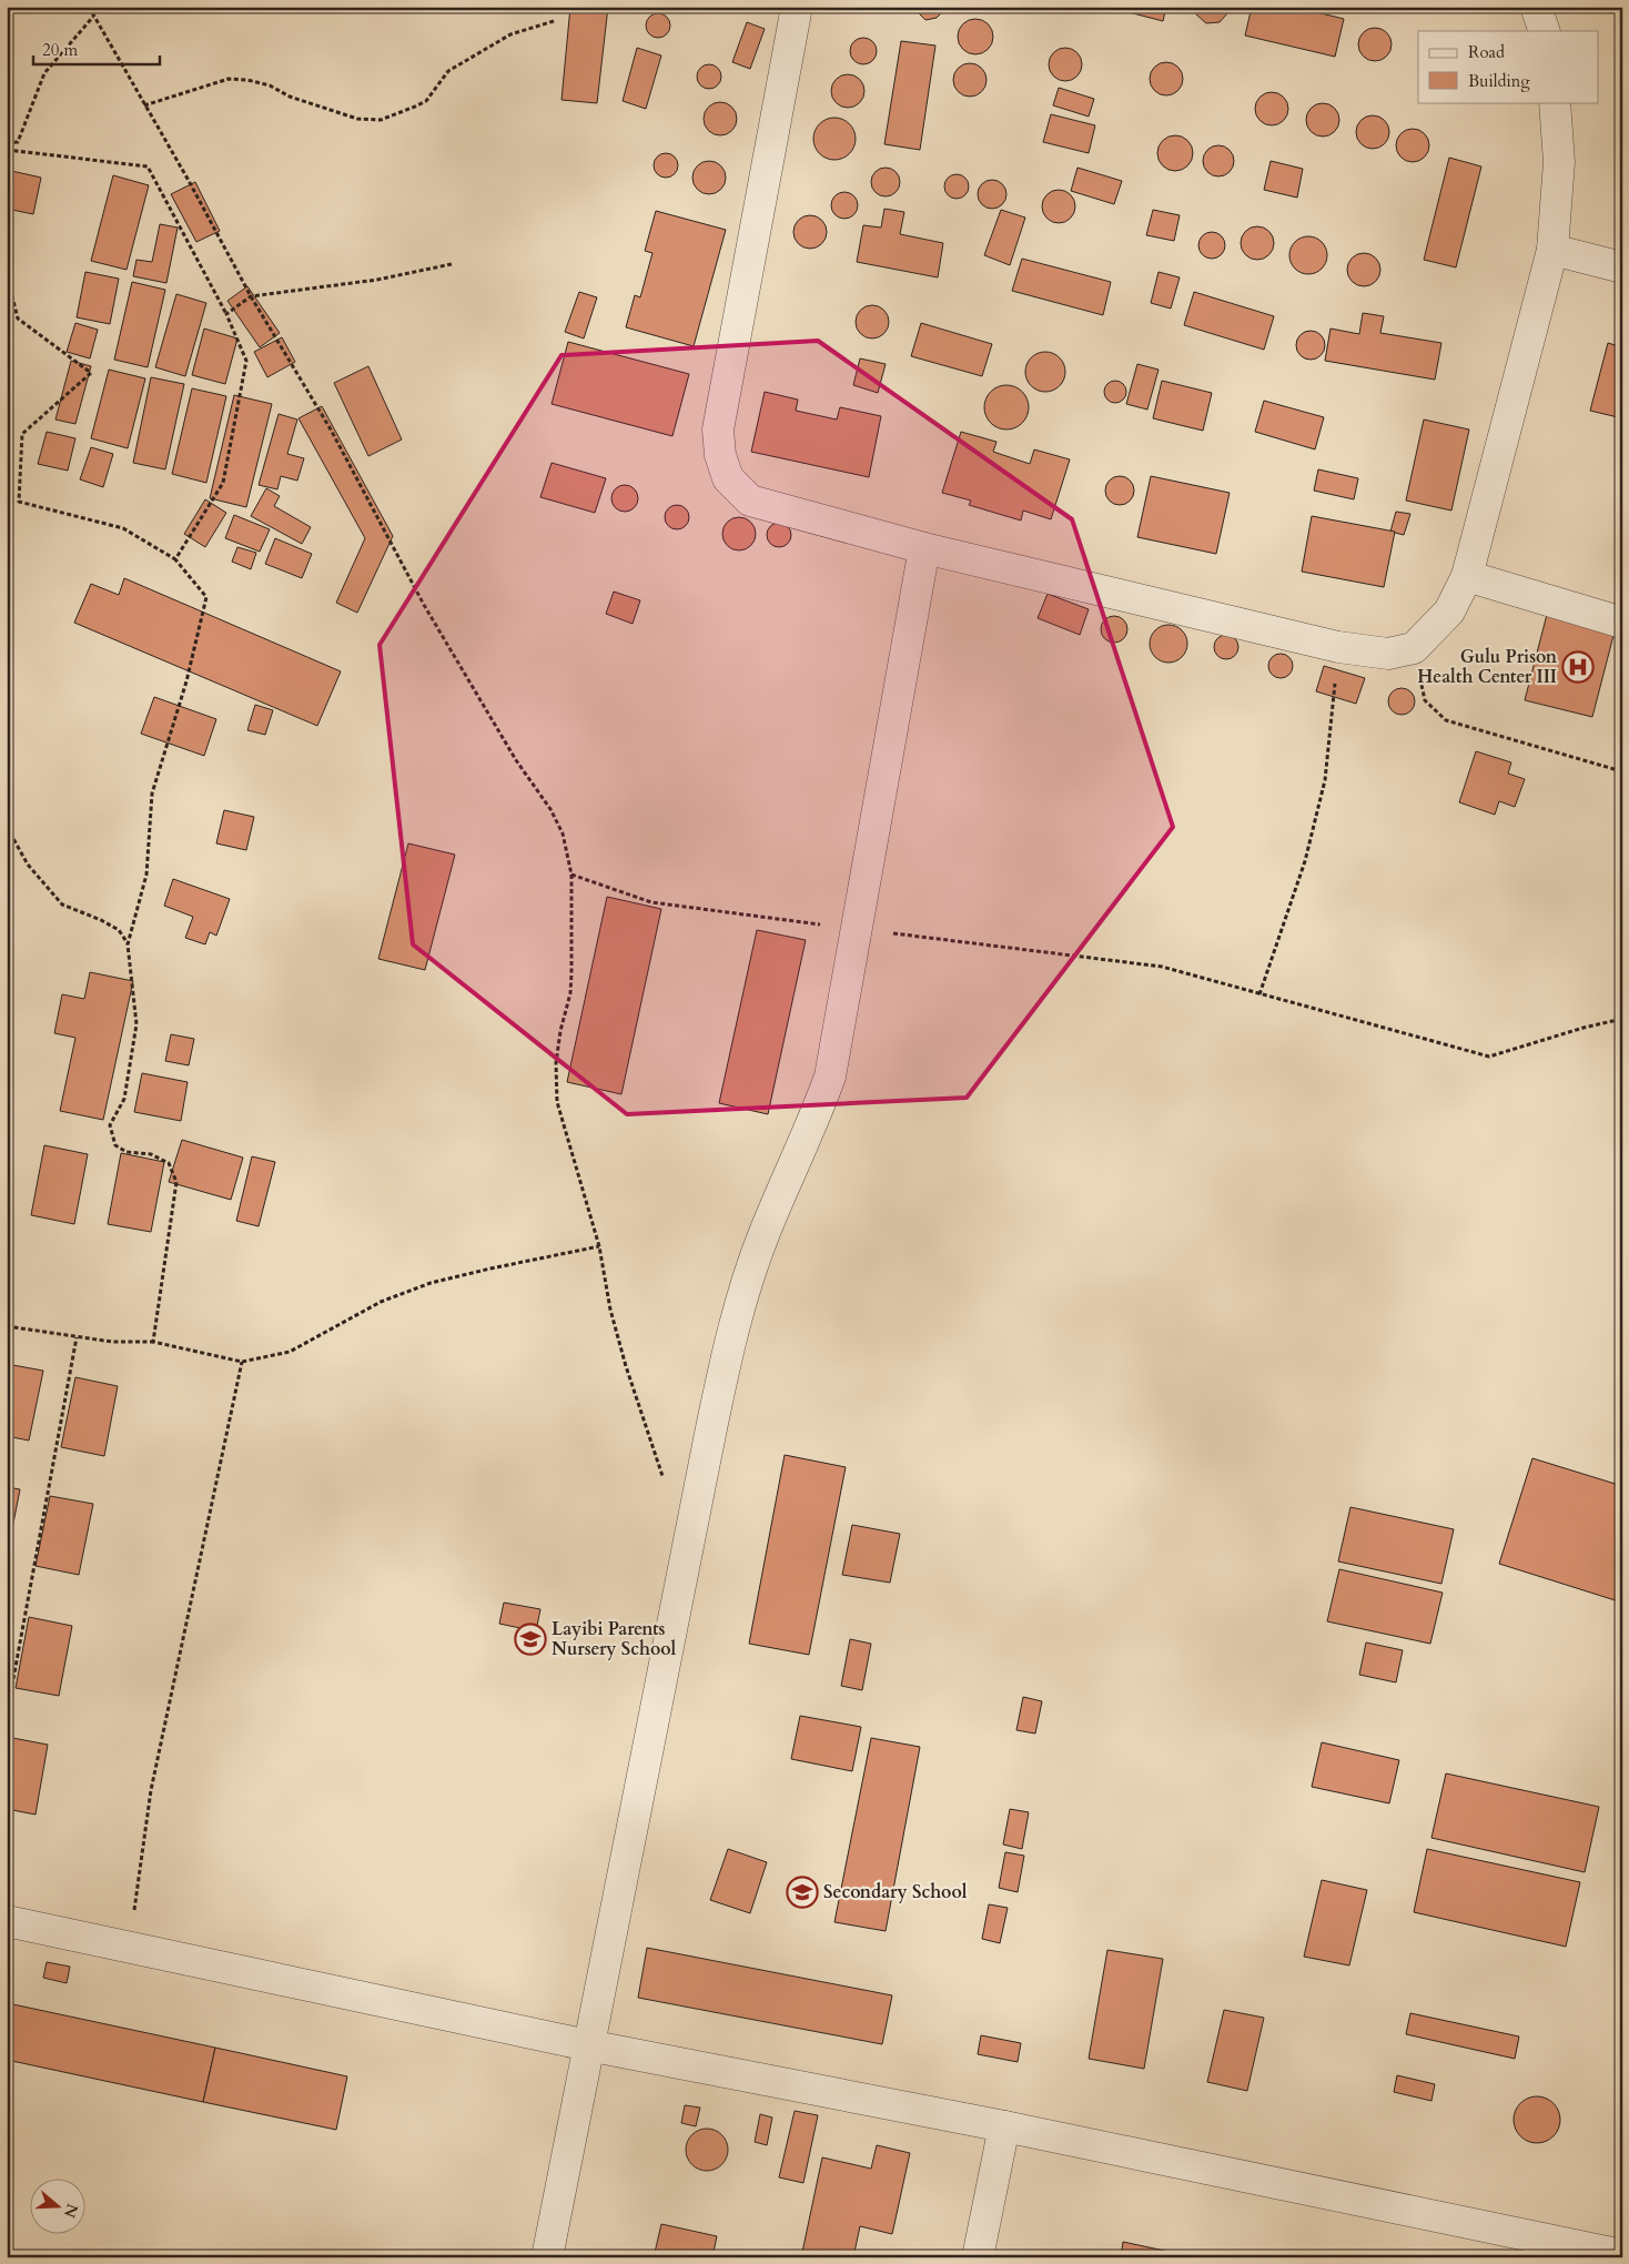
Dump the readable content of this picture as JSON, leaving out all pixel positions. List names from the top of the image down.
{
  "places": {
    "hospital": ["Gulu Prison Health Center III"],
    "school or university": ["Layibi Parents Nursery School", "Secondary School"]
  },
  "legend": ["Road", "Building"],
  "scale_bar": "20 m",
  "north": "right"
}
